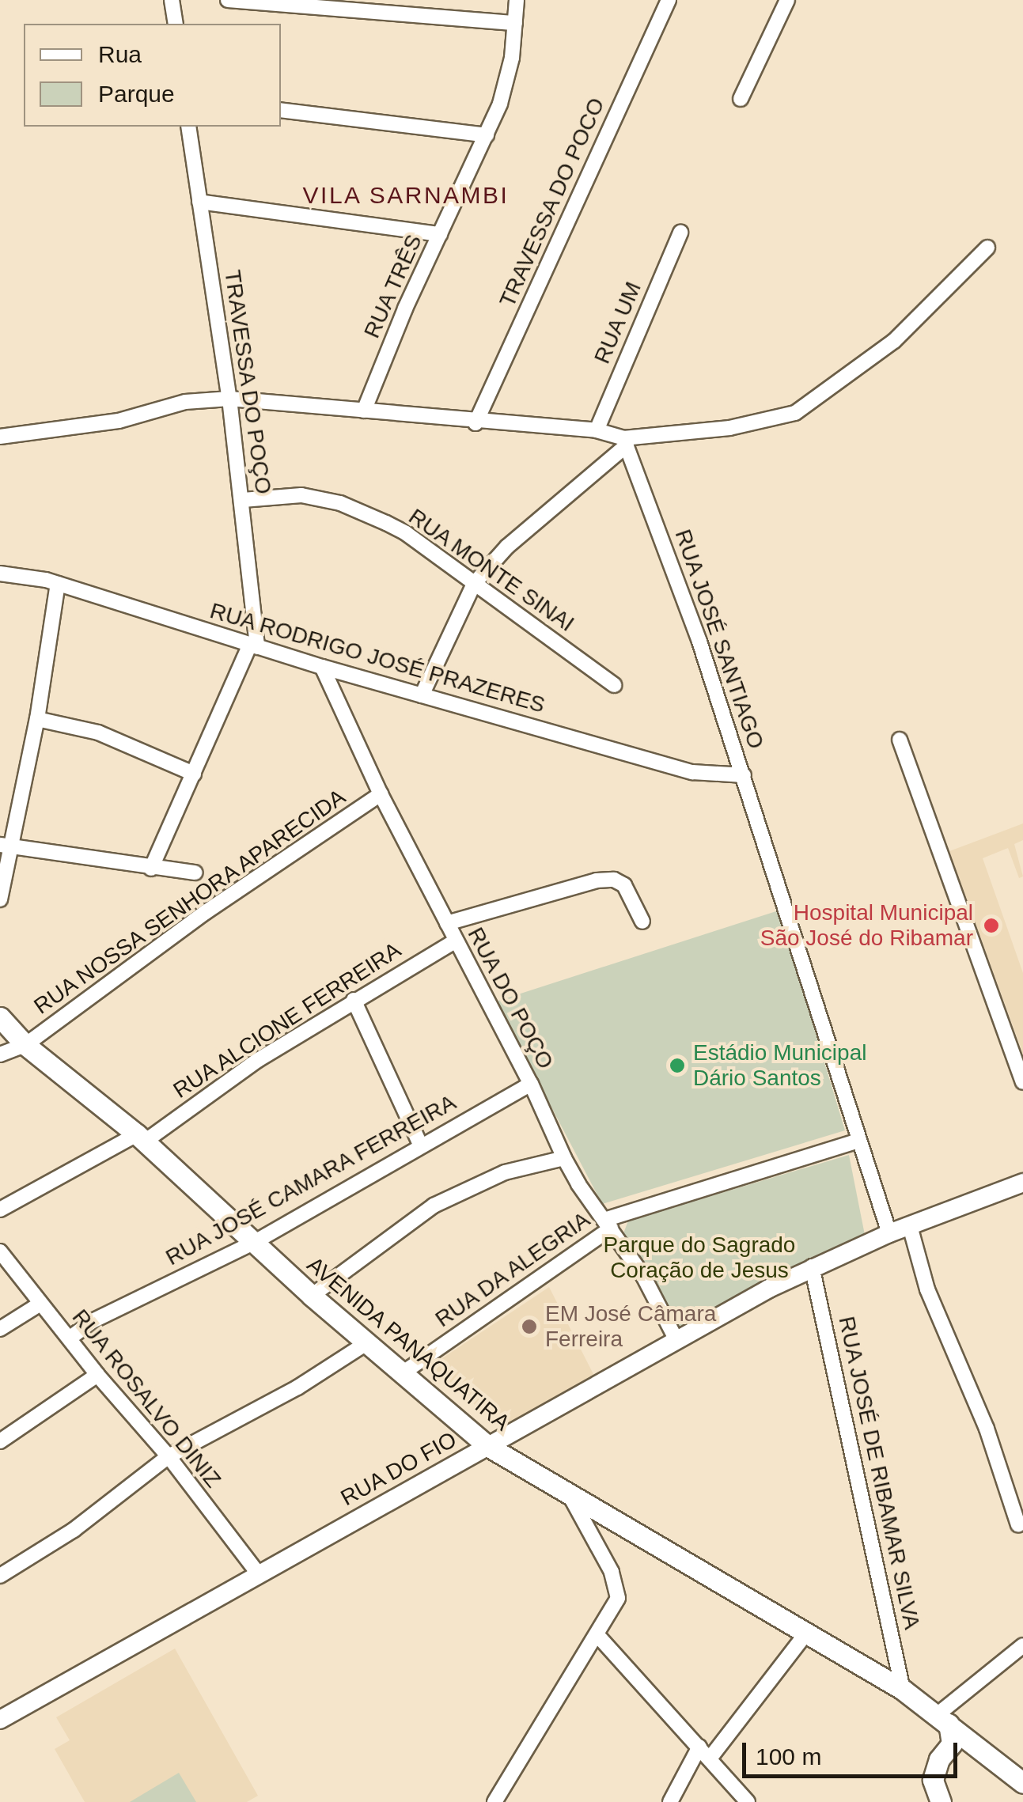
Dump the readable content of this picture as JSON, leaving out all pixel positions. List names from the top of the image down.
{
  "streets": {
    "main road": ["AVENIDA PANAQUATIRA"],
    "street": [
      "TRAVESSA DO POCO",
      "RUA TRÊS",
      "RUA UM",
      "TRAVESSA DO POÇO",
      "RUA MONTE SINAI",
      "RUA JOSÉ SANTIAGO",
      "RUA RODRIGO JOSÉ PRAZERES",
      "RUA NOSSA SENHORA APARECIDA",
      "RUA DO POÇO",
      "RUA ALCIONE FERREIRA",
      "RUA JOSÉ CAMARA FERREIRA",
      "RUA DA ALEGRIA",
      "RUA ROSALVO DINIZ",
      "RUA DO FIO",
      "RUA JOSÉ DE RIBAMAR SILVA"
    ]
  },
  "crossings": [
    ["TRAVESSA DO POÇO", "RUA MONTE SINAI"],
    ["TRAVESSA DO POÇO", "RUA RODRIGO JOSÉ PRAZERES"],
    ["RUA JOSÉ SANTIAGO", "RUA RODRIGO JOSÉ PRAZERES"],
    ["RUA JOSÉ SANTIAGO", "RUA DA ALEGRIA"],
    ["RUA JOSÉ SANTIAGO", "RUA DO FIO"],
    ["RUA RODRIGO JOSÉ PRAZERES", "RUA DO POÇO"],
    ["RUA NOSSA SENHORA APARECIDA", "RUA DO POÇO"],
    ["RUA NOSSA SENHORA APARECIDA", "AVENIDA PANAQUATIRA"],
    ["RUA DO POÇO", "RUA ALCIONE FERREIRA"],
    ["RUA DO POÇO", "RUA JOSÉ CAMARA FERREIRA"],
    ["RUA DO POÇO", "RUA DA ALEGRIA"],
    ["RUA DO POÇO", "RUA DO FIO"],
    ["RUA ALCIONE FERREIRA", "AVENIDA PANAQUATIRA"],
    ["RUA JOSÉ CAMARA FERREIRA", "AVENIDA PANAQUATIRA"],
    ["RUA JOSÉ CAMARA FERREIRA", "RUA ROSALVO DINIZ"],
    ["RUA DA ALEGRIA", "AVENIDA PANAQUATIRA"],
    ["AVENIDA PANAQUATIRA", "RUA DO FIO"],
    ["AVENIDA PANAQUATIRA", "RUA JOSÉ DE RIBAMAR SILVA"],
    ["RUA ROSALVO DINIZ", "RUA DO FIO"],
    ["RUA DO FIO", "RUA JOSÉ DE RIBAMAR SILVA"]
  ],
  "districts": ["VILA SARNAMBI"],
  "parks": ["Parque do Sagrado Coração de Jesus"],
  "places": ["Hospital Municipal São José do Ribamar", "Estádio Municipal Dário Santos", "EM José Câmara Ferreira"],
  "legend": ["Rua", "Parque"],
  "scale_bar": "100 m"
}
